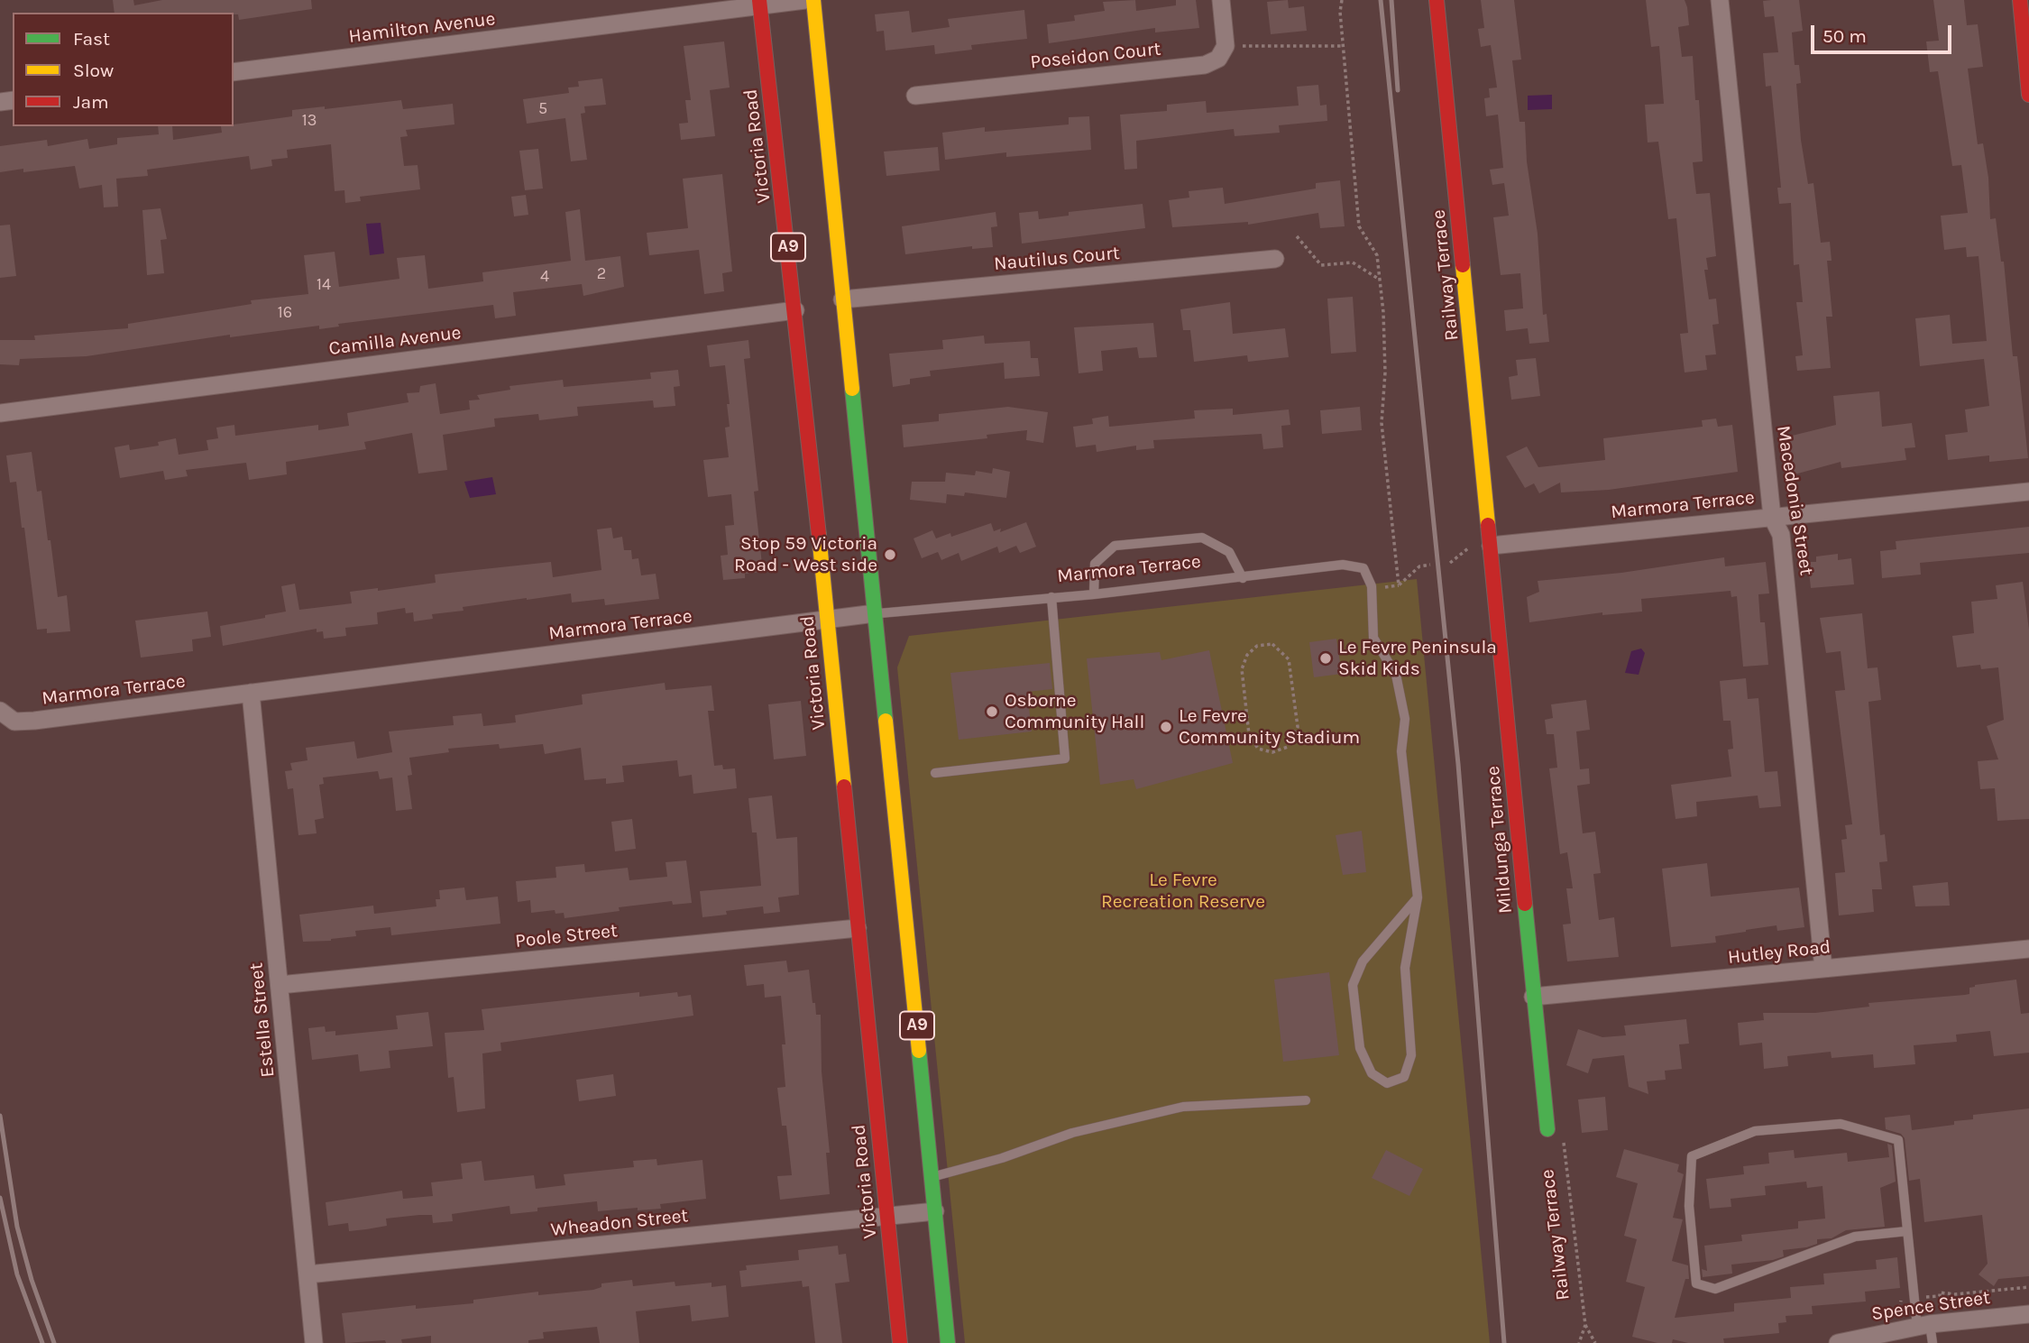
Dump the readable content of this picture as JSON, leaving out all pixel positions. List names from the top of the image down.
{
  "streets": {
    "main road": [
      "Victoria Road",
      "A9",
      "Railway Terrace",
      "Mildunga Terrace"
    ],
    "street": [
      "Hamilton Avenue",
      "Poseidon Court",
      "Nautilus Court",
      "Camilla Avenue",
      "Macedonia Street",
      "Marmora Terrace",
      "Poole Street",
      "Hutley Road",
      "Estella Street",
      "Wheadon Street",
      "Spence Street"
    ]
  },
  "crossings": [
    ["Hamilton Avenue", "Victoria Road"],
    ["Victoria Road", "Camilla Avenue"],
    ["Victoria Road", "Marmora Terrace"],
    ["Victoria Road", "Poole Street"],
    ["Victoria Road", "Wheadon Street"],
    ["A9", "Nautilus Court"],
    ["A9", "Marmora Terrace"],
    ["A9", "Wheadon Street"],
    ["Railway Terrace", "Marmora Terrace"],
    ["Railway Terrace", "Mildunga Terrace"],
    ["Macedonia Street", "Marmora Terrace"],
    ["Macedonia Street", "Hutley Road"],
    ["Marmora Terrace", "Mildunga Terrace"],
    ["Marmora Terrace", "Estella Street"],
    ["Mildunga Terrace", "Hutley Road"],
    ["Poole Street", "Estella Street"],
    ["Estella Street", "Wheadon Street"]
  ],
  "parks": ["Le Fevre Recreation Reserve"],
  "places": [
    "Stop 59 Victoria Road - West side",
    "Le Fevre Peninsula Skid Kids",
    "Osborne Community Hall",
    "Le Fevre Community Stadium"
  ],
  "house_numbers": [
    "5",
    "13",
    "2",
    "4",
    "14",
    "16"
  ],
  "legend": ["Fast", "Slow", "Jam"],
  "scale_bar": "50 m"
}
